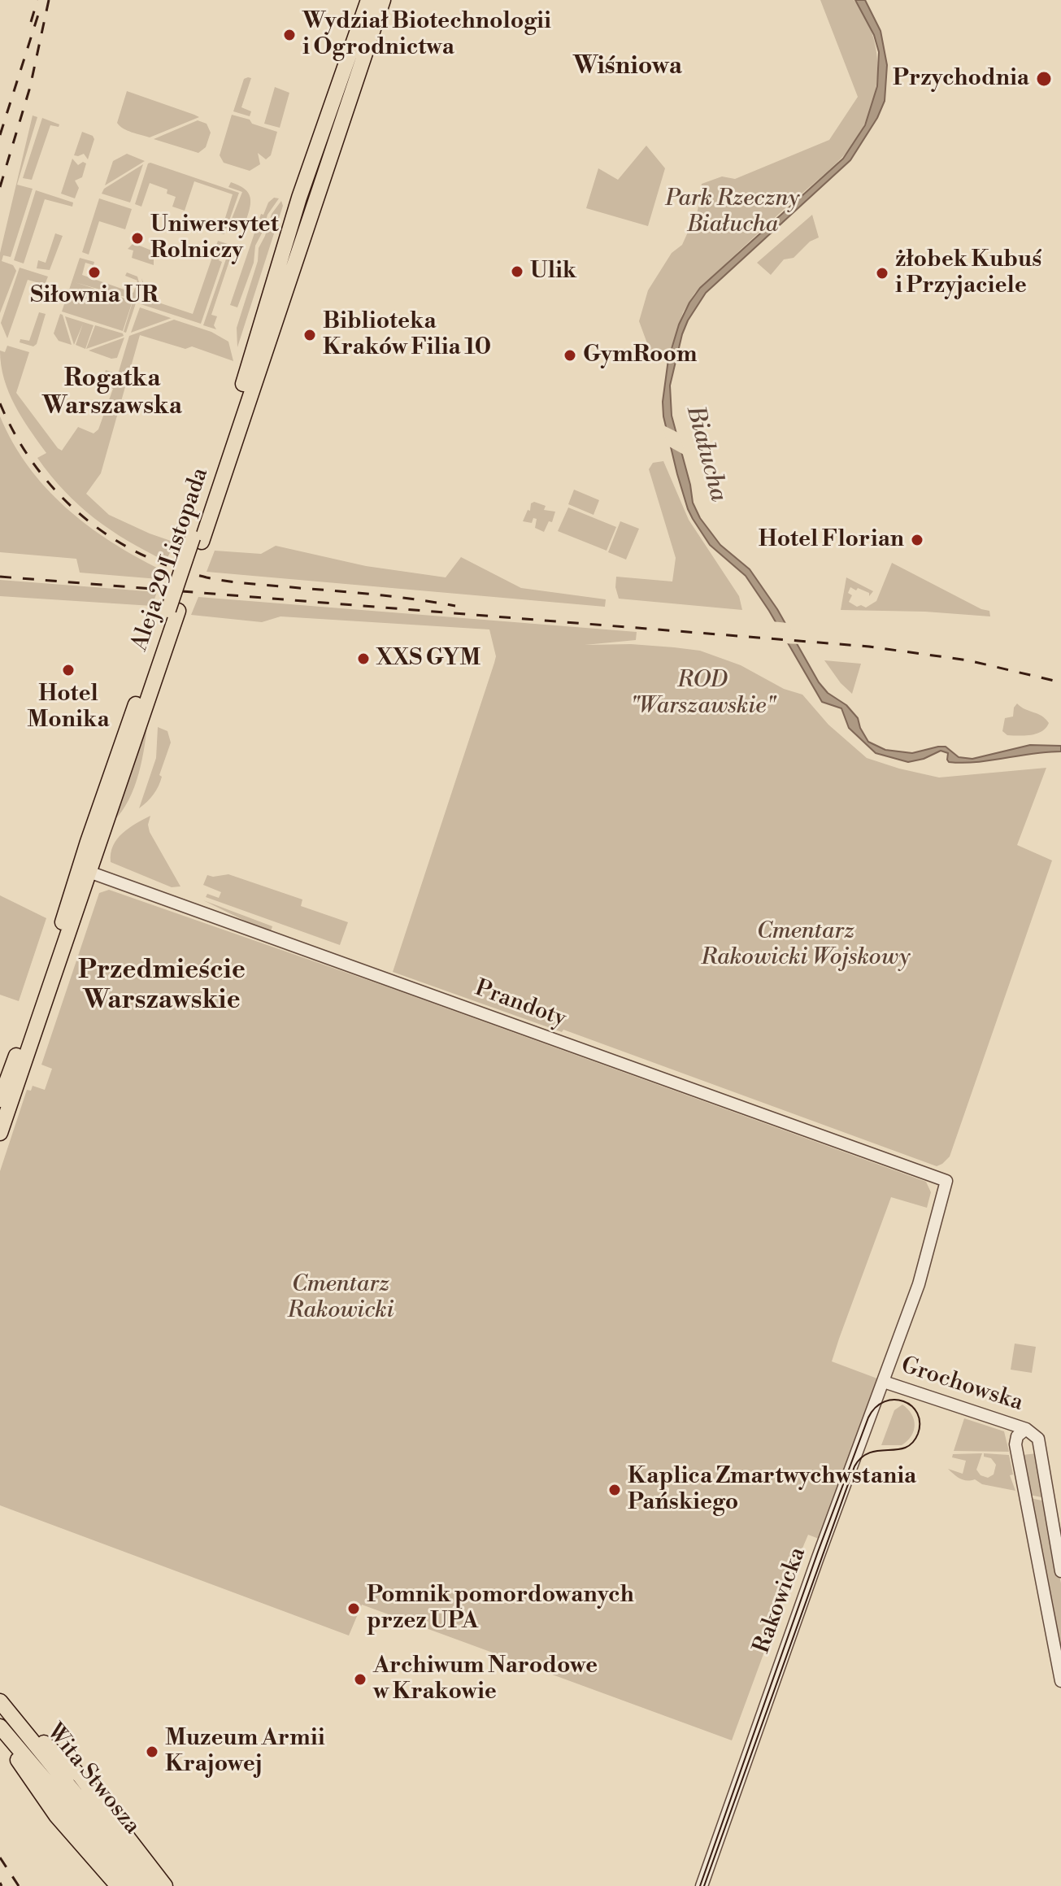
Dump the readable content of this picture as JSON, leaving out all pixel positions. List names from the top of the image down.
{
  "streets": {
    "main road": ["Aleja 29 Listopada", "Wita Stwosza"],
    "street": ["Prandoty", "Grochowska", "Rakowicka"]
  },
  "crossings": [
    ["Aleja 29 Listopada", "Prandoty"],
    ["Prandoty", "Rakowicka"],
    ["Grochowska", "Rakowicka"]
  ],
  "districts": ["Wiśniowa", "Rogatka Warszawska", "Przedmieście Warszawskie"],
  "water": ["Białucha"],
  "parks": [
    "Park Rzeczny Białucha",
    "ROD \"Warszawskie\"",
    "Cmentarz Rakowicki Wojskowy",
    "Cmentarz Rakowicki"
  ],
  "places": [
    "Wydział Biotechnologii i Ogrodnictwa",
    "Przychodnia",
    "Uniwersytet Rolniczy",
    "Ulik",
    "Siłownia UR",
    "żłobek Kubuś i Przyjaciele",
    "Biblioteka Kraków Filia 10",
    "GymRoom",
    "Hotel Florian",
    "XXS GYM",
    "Hotel Monika",
    "Kaplica Zmartwychwstania Pańskiego",
    "Pomnik pomordowanych przez UPA",
    "Archiwum Narodowe w Krakowie",
    "Muzeum Armii Krajowej"
  ]
}
